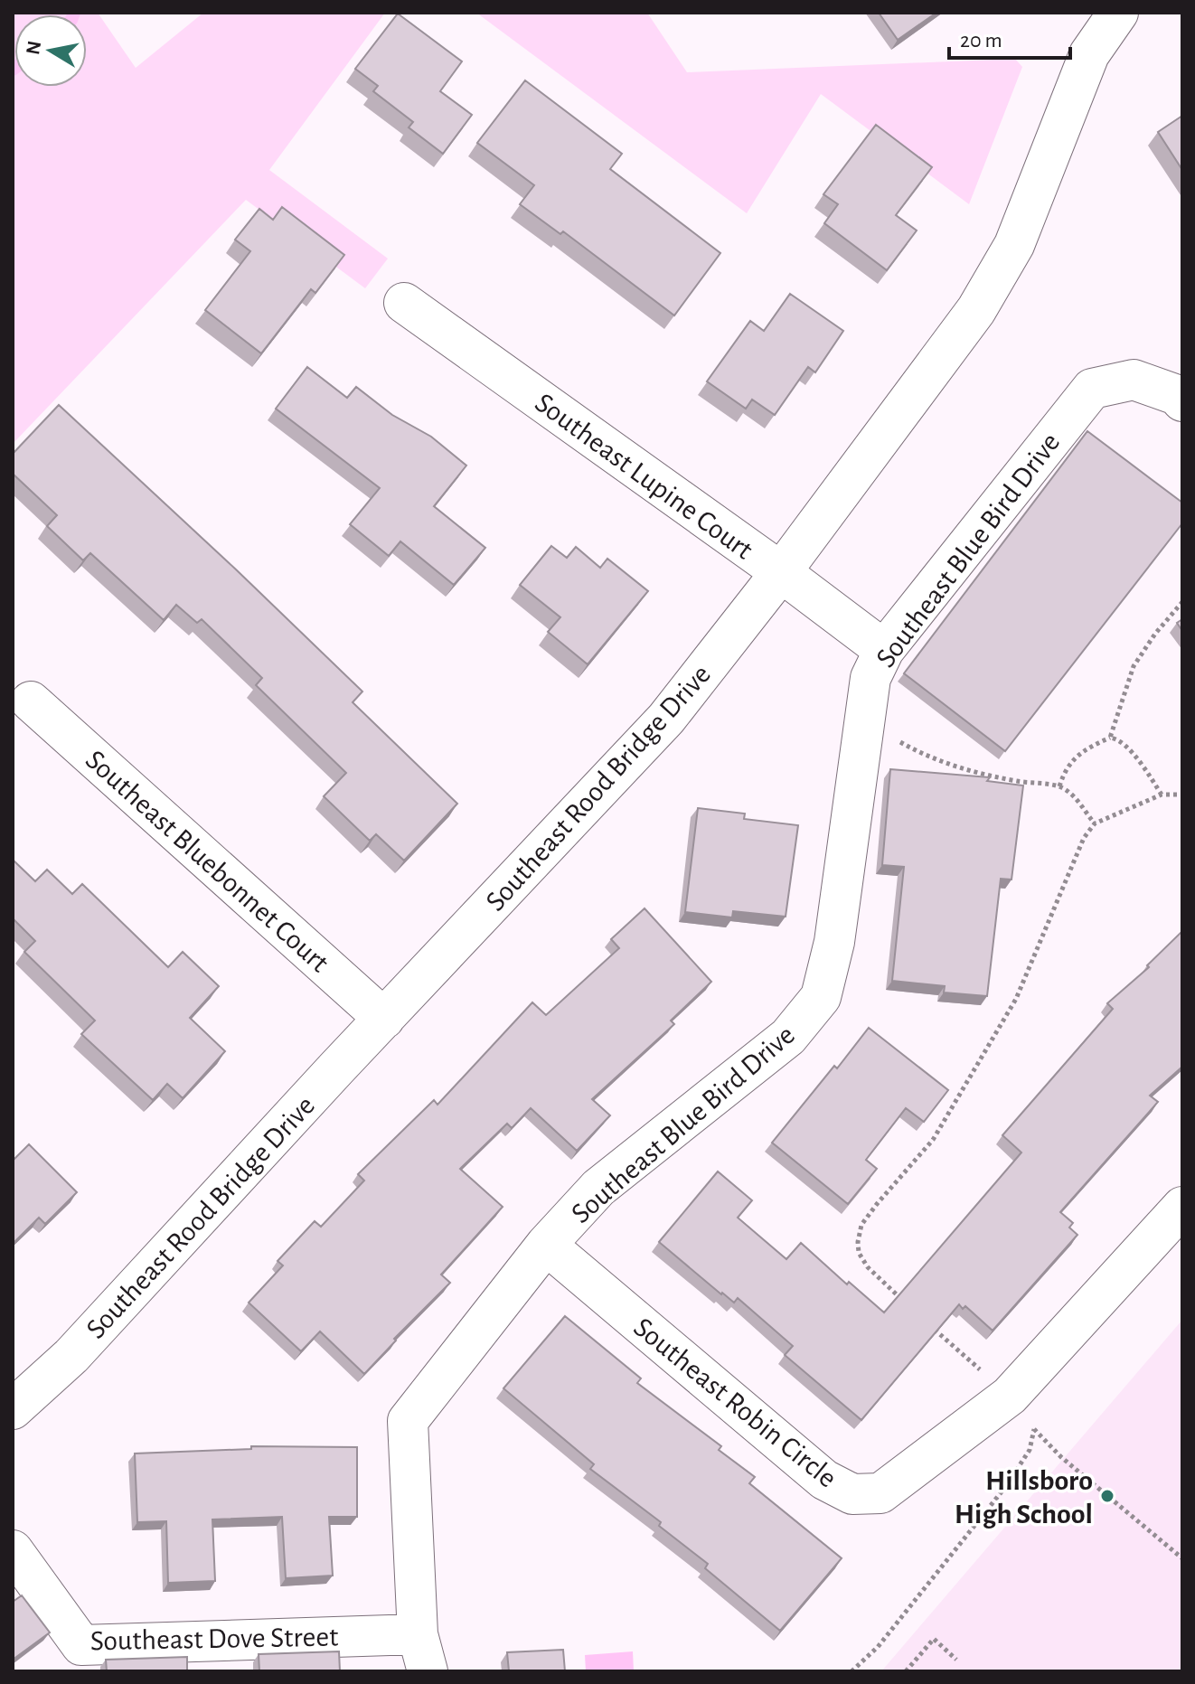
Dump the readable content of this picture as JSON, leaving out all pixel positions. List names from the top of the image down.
{
  "streets": {
    "street": [
      "Southeast Lupine Court",
      "Southeast Blue Bird Drive",
      "Southeast Rood Bridge Drive",
      "Southeast Bluebonnet Court",
      "Southeast Robin Circle",
      "Southeast Dove Street"
    ]
  },
  "crossings": [
    ["Southeast Lupine Court", "Southeast Blue Bird Drive"],
    ["Southeast Lupine Court", "Southeast Rood Bridge Drive"],
    ["Southeast Blue Bird Drive", "Southeast Robin Circle"],
    ["Southeast Blue Bird Drive", "Southeast Dove Street"],
    ["Southeast Rood Bridge Drive", "Southeast Bluebonnet Court"]
  ],
  "places": ["Hillsboro High School"],
  "scale_bar": "20 m",
  "north": "left"
}
